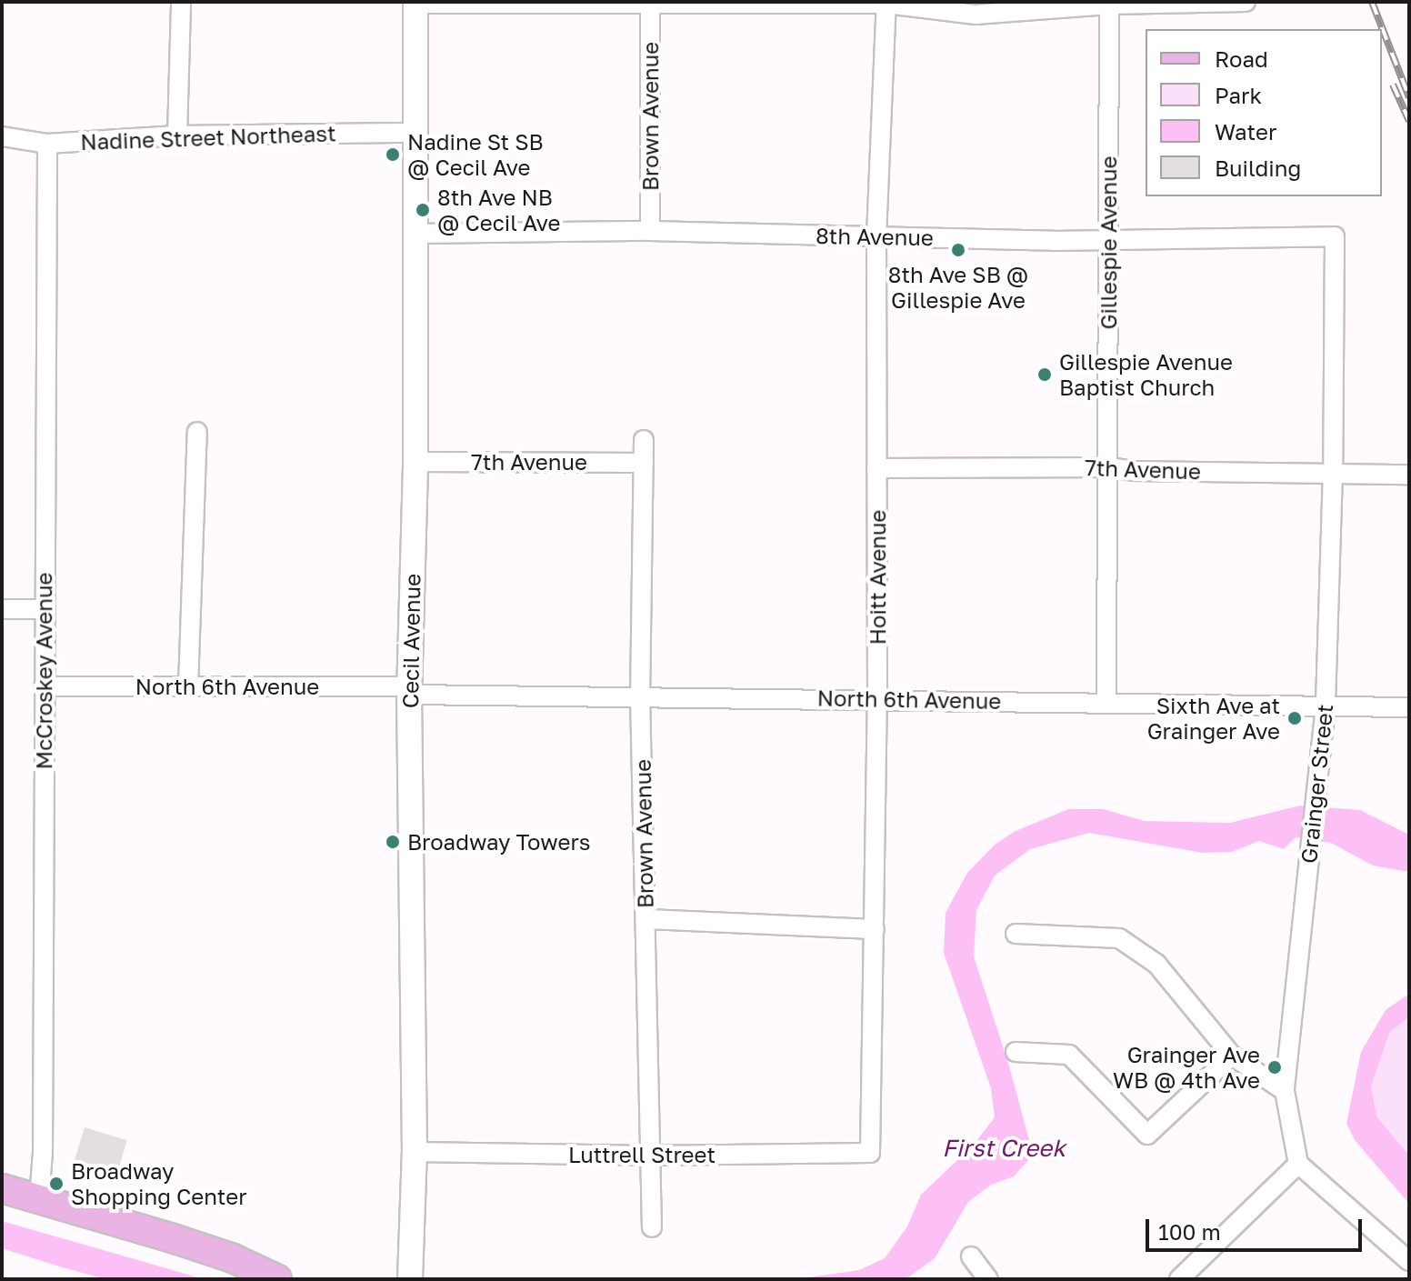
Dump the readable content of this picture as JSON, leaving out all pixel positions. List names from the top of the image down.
{
  "streets": {
    "street": [
      "Brown Avenue",
      "Nadine Street Northeast",
      "8th Avenue",
      "Gillespie Avenue",
      "7th Avenue",
      "Hoitt Avenue",
      "Cecil Avenue",
      "McCroskey Avenue",
      "North 6th Avenue",
      "Grainger Street",
      "Luttrell Street"
    ]
  },
  "crossings": [
    ["Brown Avenue", "8th Avenue"],
    ["Brown Avenue", "7th Avenue"],
    ["Brown Avenue", "North 6th Avenue"],
    ["Brown Avenue", "Luttrell Street"],
    ["Nadine Street Northeast", "Cecil Avenue"],
    ["Nadine Street Northeast", "McCroskey Avenue"],
    ["8th Avenue", "Gillespie Avenue"],
    ["8th Avenue", "Hoitt Avenue"],
    ["8th Avenue", "Cecil Avenue"],
    ["8th Avenue", "Grainger Street"],
    ["Gillespie Avenue", "7th Avenue"],
    ["Gillespie Avenue", "North 6th Avenue"],
    ["7th Avenue", "Hoitt Avenue"],
    ["7th Avenue", "Cecil Avenue"],
    ["7th Avenue", "Grainger Street"],
    ["Hoitt Avenue", "North 6th Avenue"],
    ["Hoitt Avenue", "Luttrell Street"],
    ["Cecil Avenue", "North 6th Avenue"],
    ["Cecil Avenue", "Luttrell Street"],
    ["McCroskey Avenue", "North 6th Avenue"],
    ["North 6th Avenue", "Grainger Street"]
  ],
  "water": ["First Creek"],
  "places": [
    "Nadine St SB @ Cecil Ave",
    "8th Ave NB @ Cecil Ave",
    "8th Ave SB @ Gillespie Ave",
    "Gillespie Avenue Baptist Church",
    "Sixth Ave at Grainger Ave",
    "Broadway Towers",
    "Grainger Ave WB @ 4th Ave",
    "Broadway Shopping Center"
  ],
  "legend": [
    "Road",
    "Park",
    "Water",
    "Building"
  ],
  "scale_bar": "100 m"
}
